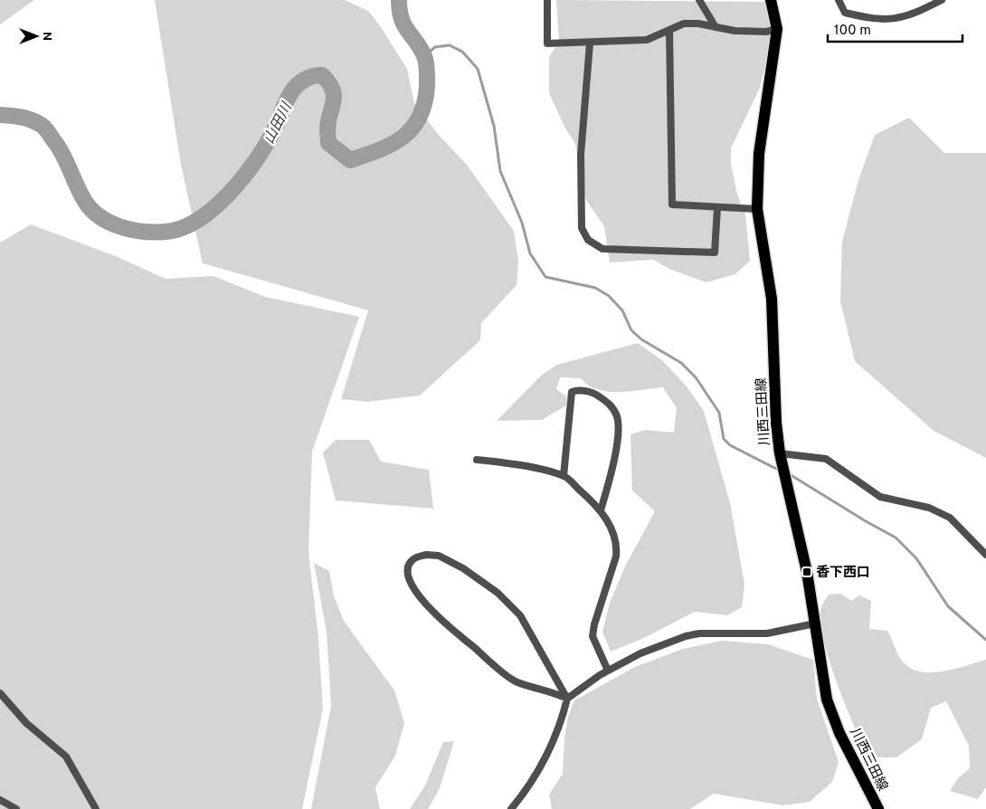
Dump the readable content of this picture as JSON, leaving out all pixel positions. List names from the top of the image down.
{
  "streets": {
    "main road": ["川西三田線"]
  },
  "water": ["山田川"],
  "places": {
    "transit": ["香下西口"]
  },
  "scale_bar": "100 m",
  "north": "right"
}
